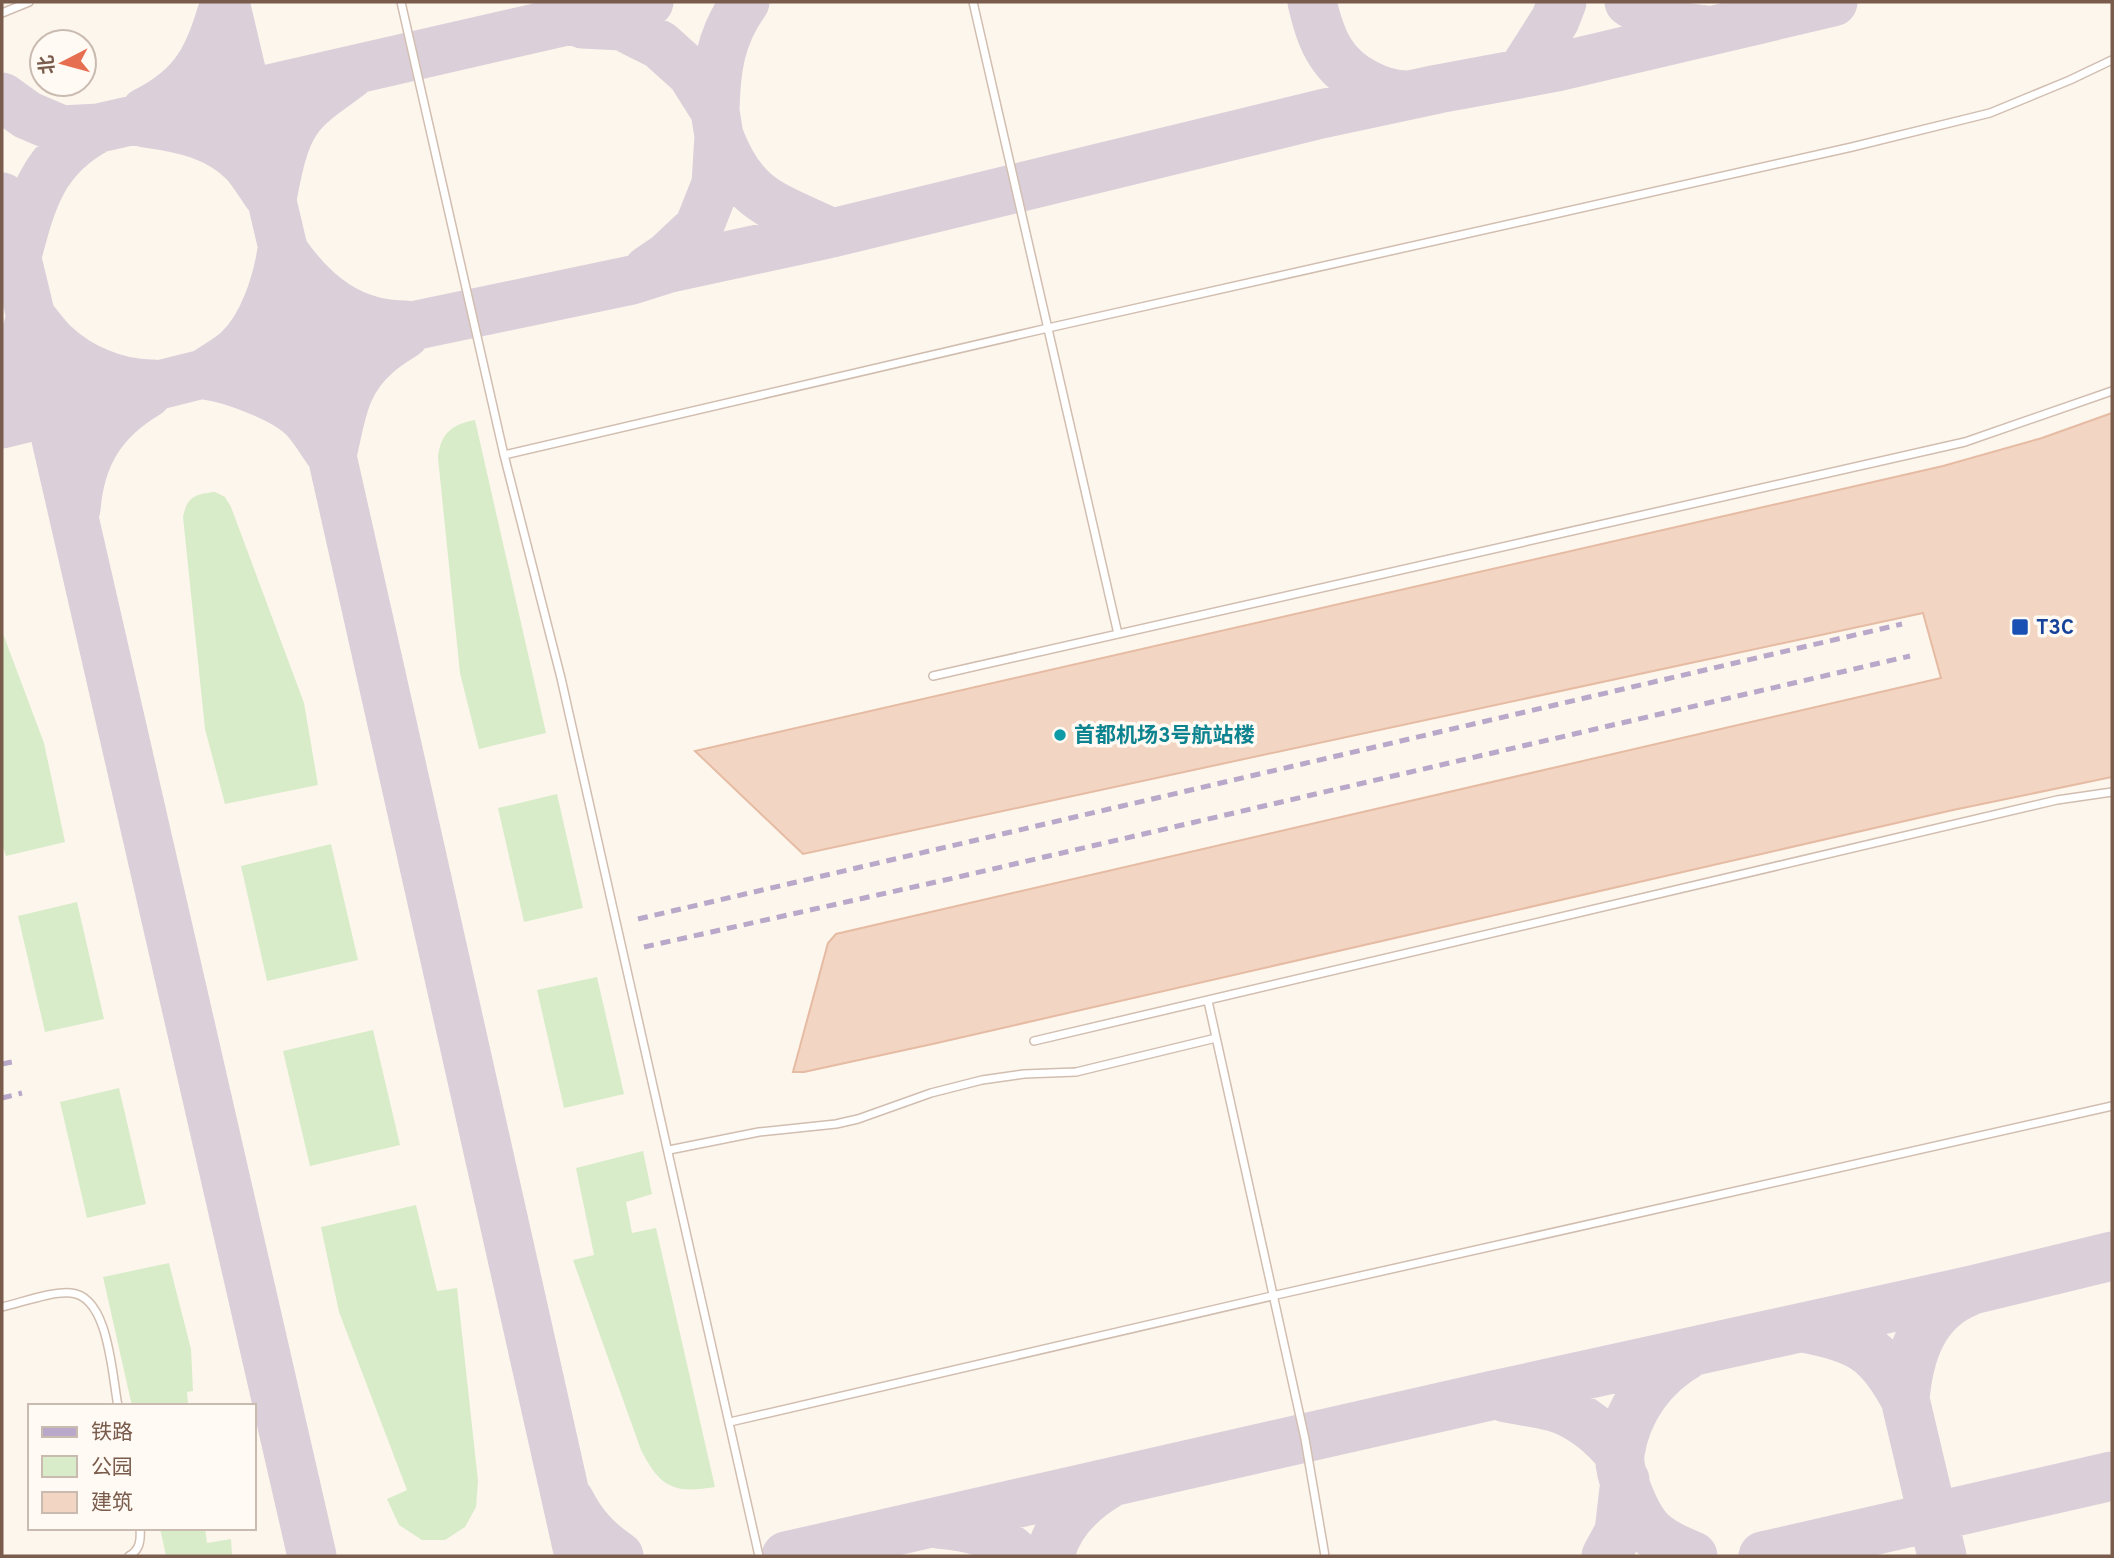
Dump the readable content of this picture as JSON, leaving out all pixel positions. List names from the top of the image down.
{
  "places": {
    "transit": ["T3C"],
    "other": ["首都机场3号航站楼"]
  },
  "legend": ["铁路", "公园", "建筑"],
  "north": "left"
}
